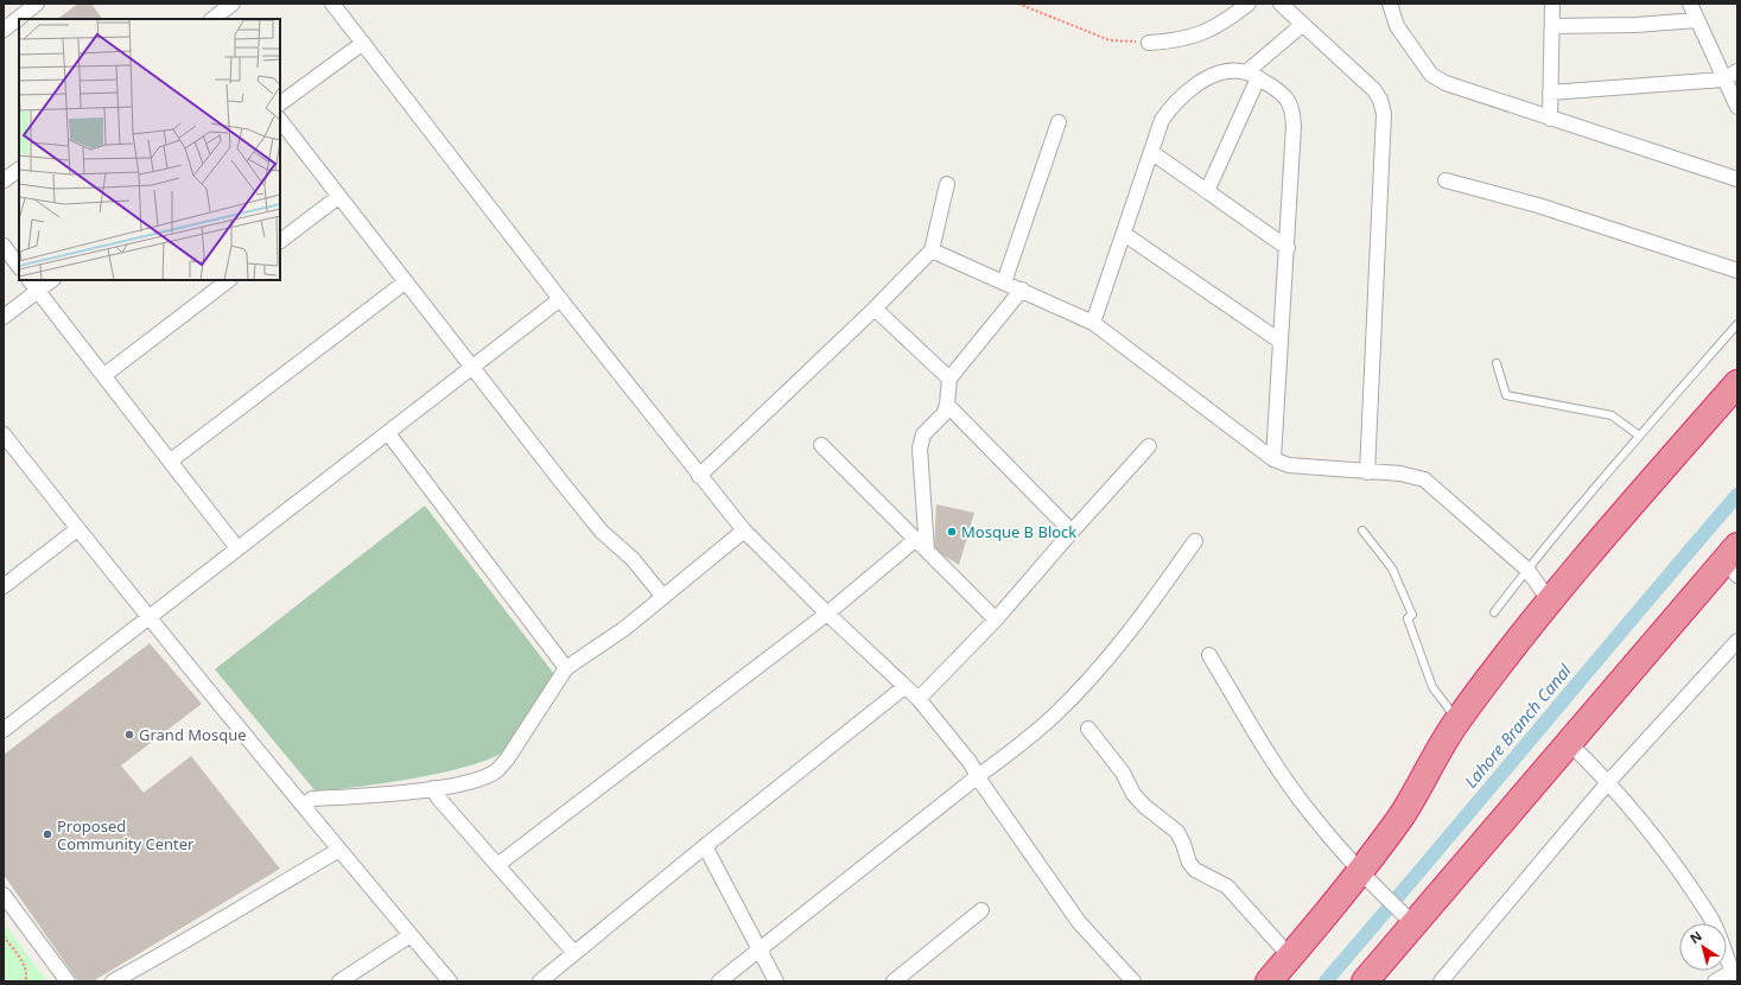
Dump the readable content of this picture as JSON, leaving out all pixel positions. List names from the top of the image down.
{
  "water": ["Lahore Branch Canal"],
  "places": ["Mosque B Block", "Grand Mosque", "Proposed Community Center"],
  "north": "top left"
}
